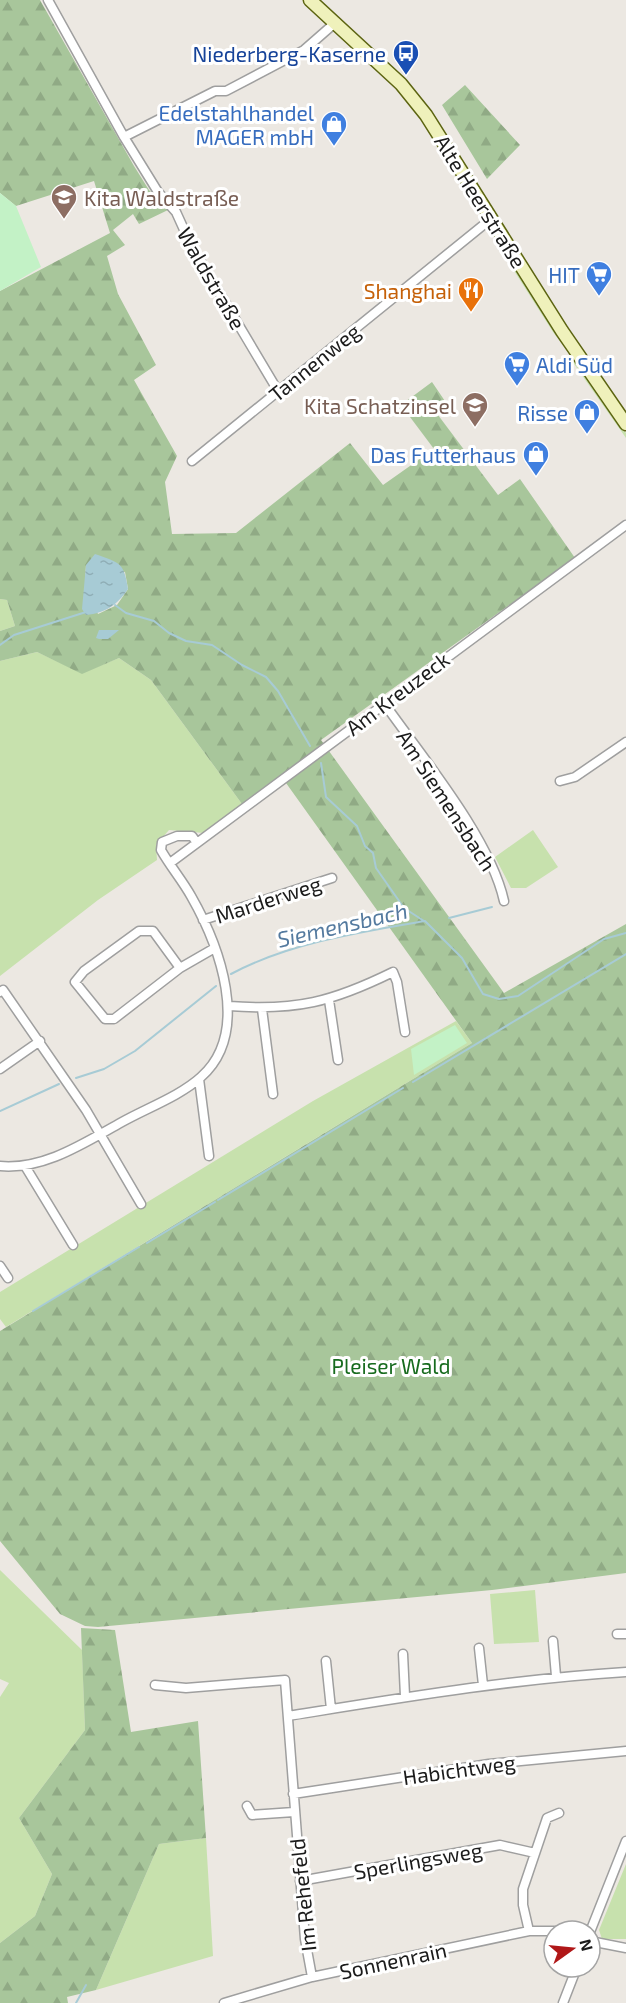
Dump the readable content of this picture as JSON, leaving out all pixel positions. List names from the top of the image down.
{
  "streets": {
    "street": [
      "Alte Heerstraße",
      "Waldstraße",
      "Tannenweg",
      "Am Kreuzeck",
      "Am Siemensbach",
      "Marderweg",
      "Habichtweg",
      "Sperlingsweg",
      "Im Rehefeld",
      "Sonnenrain"
    ]
  },
  "crossings": [
    ["Alte Heerstraße", "Tannenweg"],
    ["Waldstraße", "Tannenweg"],
    ["Am Kreuzeck", "Am Siemensbach"],
    ["Habichtweg", "Im Rehefeld"],
    ["Sperlingsweg", "Im Rehefeld"],
    ["Im Rehefeld", "Sonnenrain"]
  ],
  "water": ["Siemensbach"],
  "parks": ["Pleiser Wald"],
  "places": {
    "bus stop": ["Niederberg-Kaserne"],
    "shop": ["Edelstahlhandel MAGER mbH", "Risse", "Das Futterhaus"],
    "school or university": ["Kita Waldstraße", "Kita Schatzinsel"],
    "supermarket": ["HIT", "Aldi Süd"],
    "restaurant": ["Shanghai"]
  },
  "north": "right"
}
